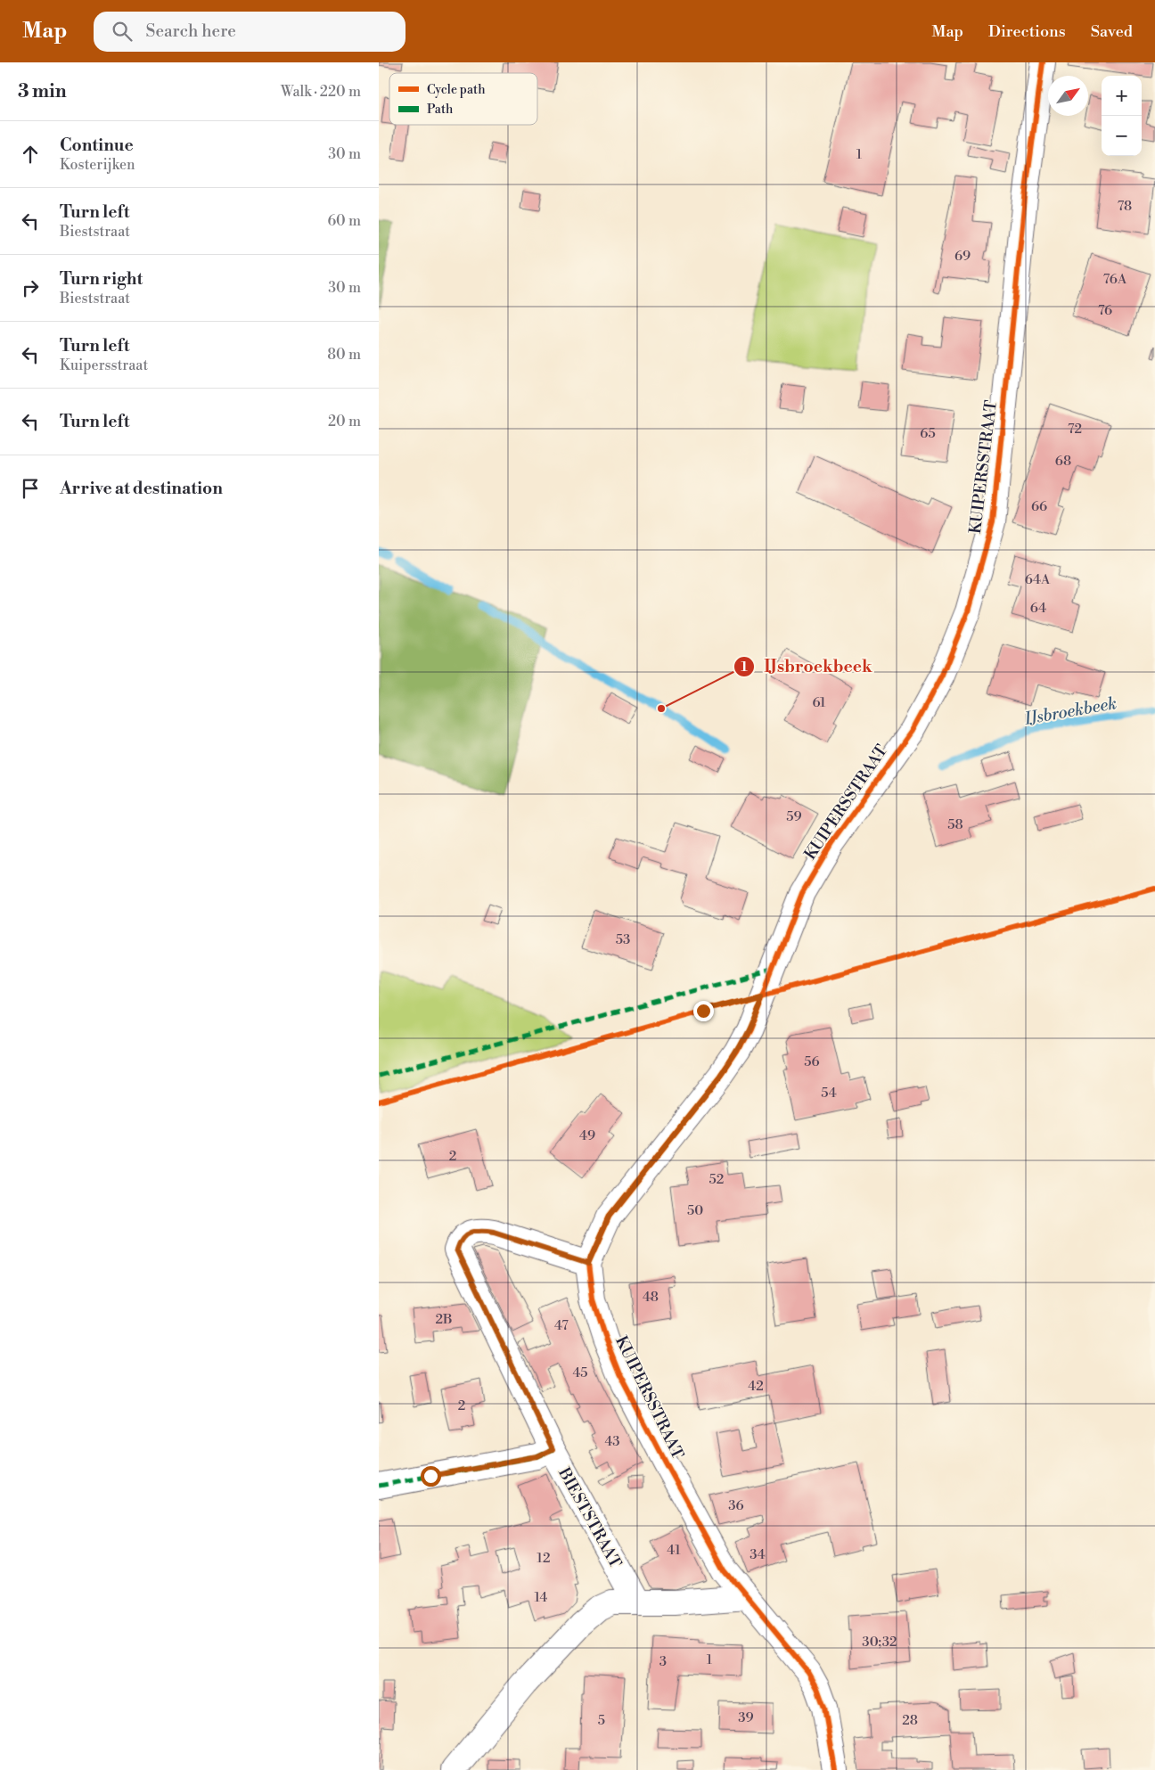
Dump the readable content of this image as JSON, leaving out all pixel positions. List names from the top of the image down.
{
  "streets": {
    "street": ["KUIPERSSTRAAT", "BIESTSTRAAT"]
  },
  "crossings": [
    ["KUIPERSSTRAAT", "BIESTSTRAAT"]
  ],
  "water": ["IJsbroekbeek"],
  "places": ["IJsbroekbeek"],
  "house_numbers": [
    "1",
    "78",
    "69",
    "76A",
    "76",
    "72",
    "65",
    "68",
    "66",
    "64A",
    "64",
    "61",
    "59",
    "58",
    "53",
    "56",
    "54",
    "49",
    "2",
    "52",
    "50",
    "48",
    "2B",
    "47",
    "45",
    "42",
    "2",
    "43",
    "36",
    "41",
    "34",
    "12",
    "14",
    "30;32",
    "1",
    "3",
    "39",
    "5",
    "28"
  ],
  "legend": ["Cycle path", "Path"],
  "north": "top right",
  "page": {
    "header": "Map",
    "search": "Search here",
    "nav": ["Map", "Directions", "Saved"],
    "heading": ["3 min", "Walk · 220 m"],
    "map_buttons": ["+", "−"],
    "list": [
      ["Continue", "Kosterijken", "30 m"],
      ["Turn left", "Bieststraat", "60 m"],
      ["Turn right", "Bieststraat", "30 m"],
      ["Turn left", "Kuipersstraat", "80 m"],
      ["Turn left", "20 m"],
      "Arrive at destination"
    ]
  }
}
